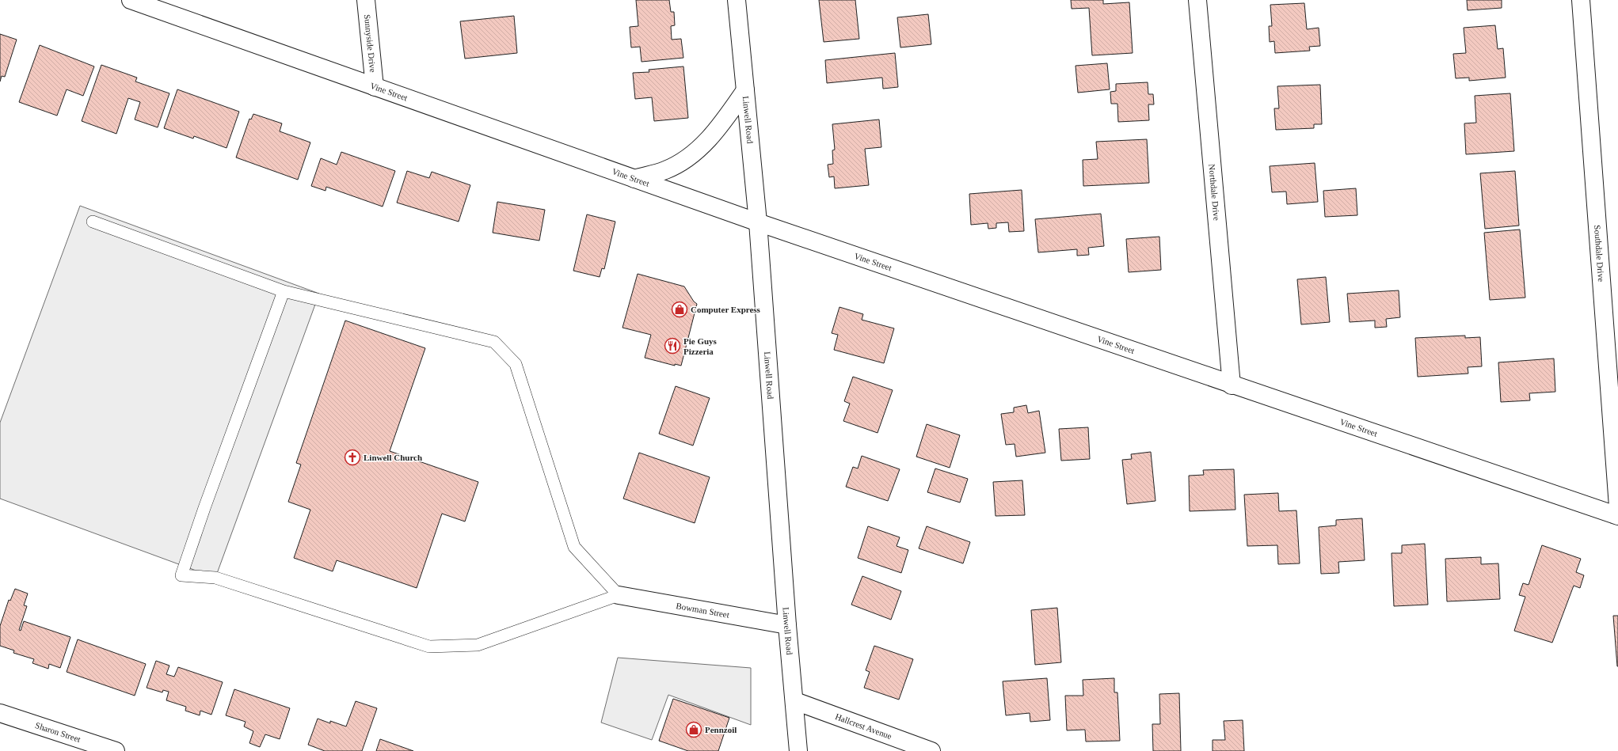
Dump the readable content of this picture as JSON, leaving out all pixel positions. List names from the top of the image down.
{
  "streets": {
    "street": [
      "Sunnyside Drive",
      "Vine Street",
      "Linwell Road",
      "Northdale Drive",
      "Southdale Drive",
      "Bowman Street",
      "Hallcrest Avenue",
      "Sharon Street"
    ]
  },
  "crossings": [
    ["Sunnyside Drive", "Vine Street"],
    ["Vine Street", "Linwell Road"],
    ["Vine Street", "Northdale Drive"],
    ["Linwell Road", "Bowman Street"],
    ["Linwell Road", "Hallcrest Avenue"]
  ],
  "places": {
    "shop": ["Computer Express", "Pennzoil"],
    "restaurant": ["Pie Guys Pizzeria"],
    "church": ["Linwell Church"]
  }
}
